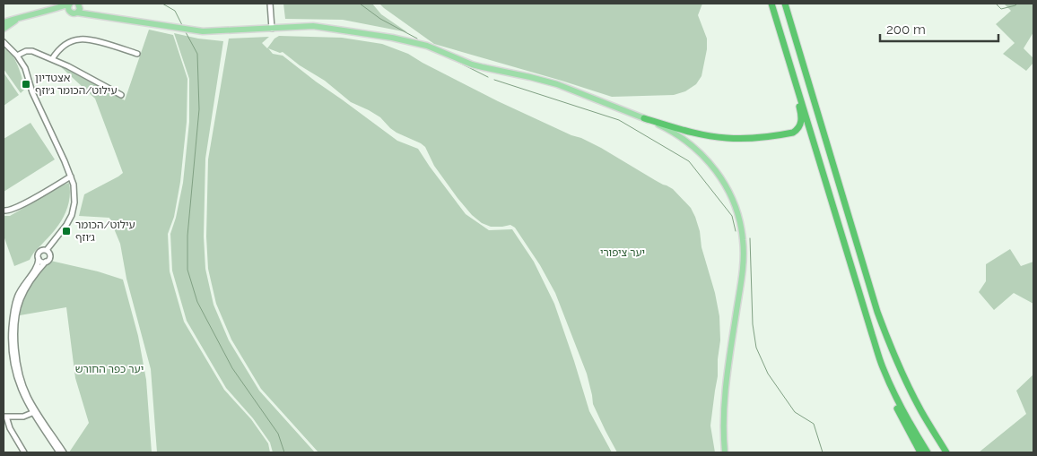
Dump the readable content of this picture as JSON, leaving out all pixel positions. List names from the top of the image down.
{
  "parks": ["יער ציפורי", "יער כפר החורש"],
  "places": {
    "transit": ["אצטדיון עילוט/הכומר ג׳וזף", "עילוט/הכומר ג׳וזף"]
  },
  "scale_bar": "200 m"
}
